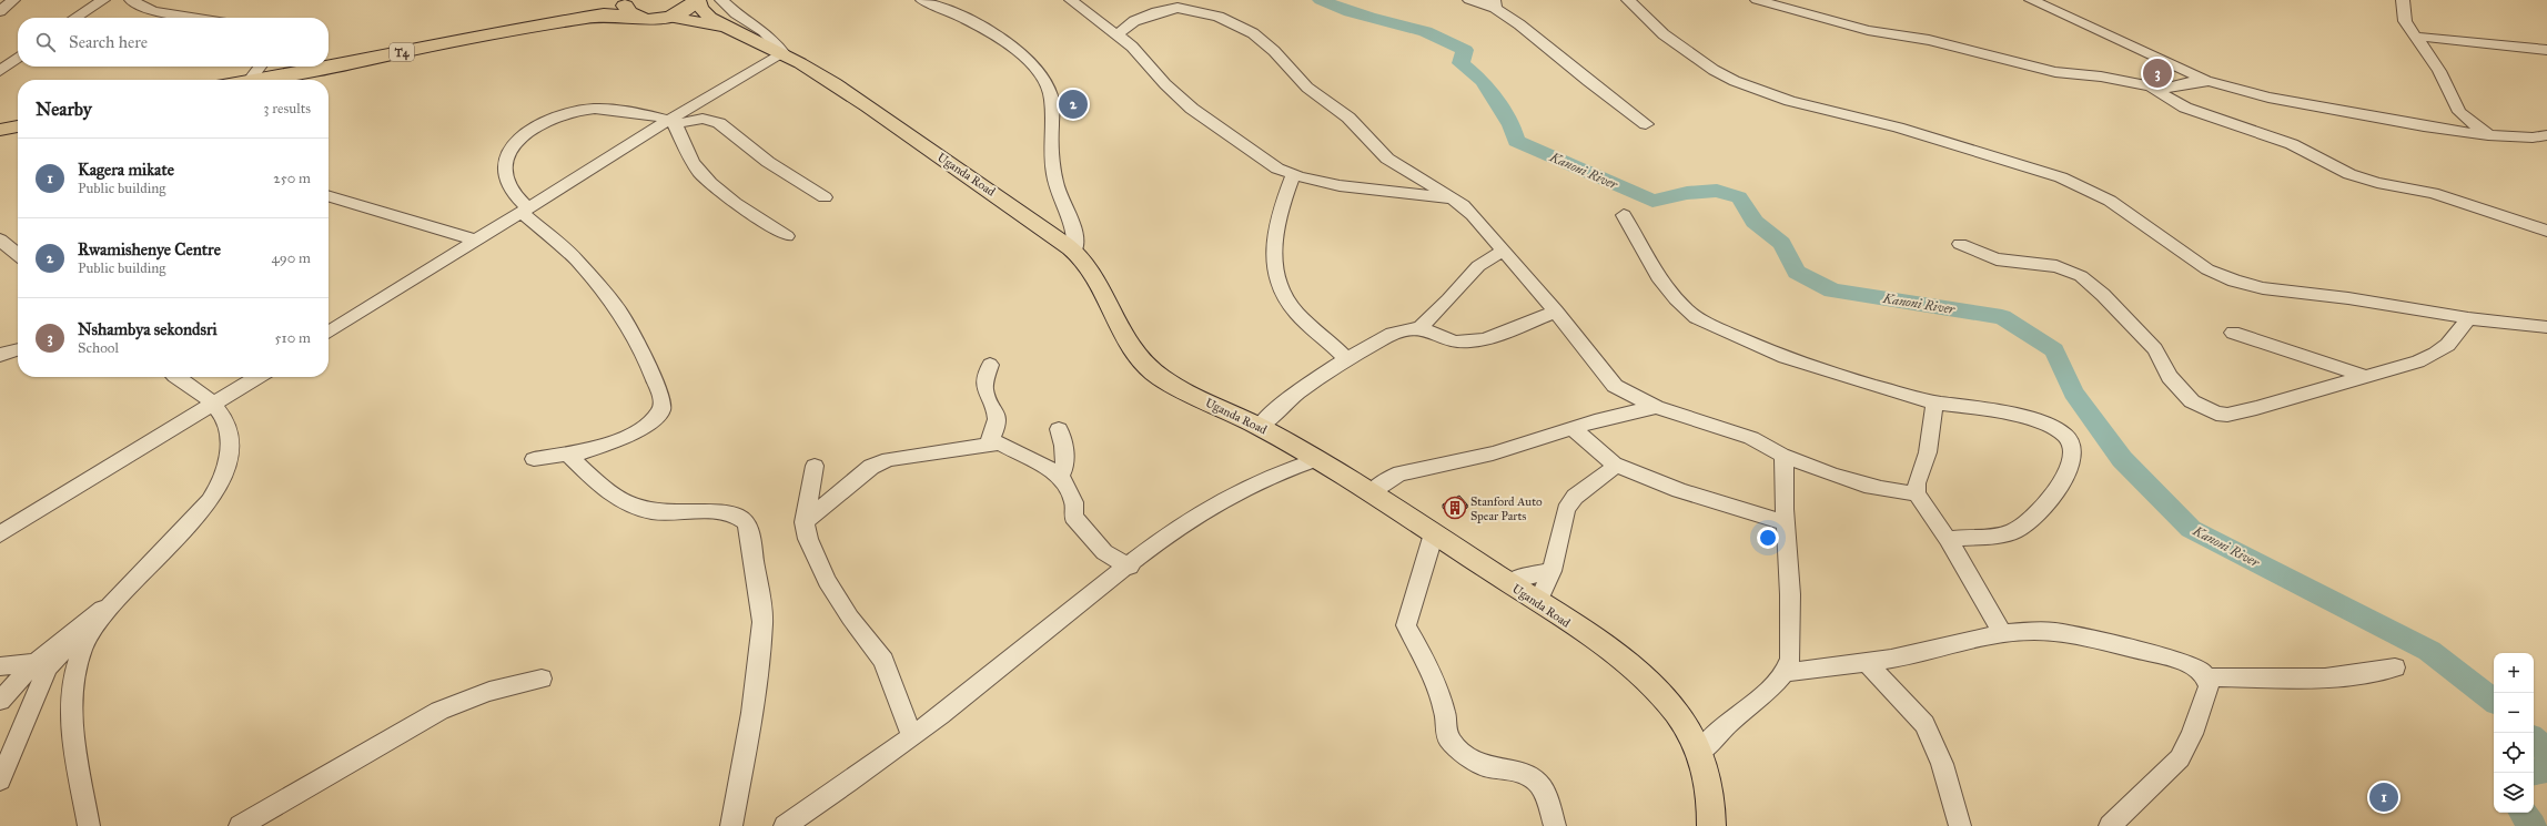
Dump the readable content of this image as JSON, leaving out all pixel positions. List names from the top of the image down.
{
  "streets": {
    "highway": ["T4"],
    "main road": ["Uganda Road"]
  },
  "crossings": [
    ["T4", "Uganda Road"]
  ],
  "water": ["Kanoni River"],
  "places": {
    "building": ["Stanford Auto Spear Parts"]
  },
  "page": {
    "search": "Search here",
    "pins": ["3", "2", "1"],
    "heading": ["Nearby", "3 results"],
    "list": [
      {
        "mark": "1",
        "name": "Kagera mikate",
        "note": "Public building",
        "value": "250 m"
      },
      {
        "mark": "2",
        "name": "Rwamishenye Centre",
        "note": "Public building",
        "value": "490 m"
      },
      {
        "mark": "3",
        "name": "Nshambya sekondsri",
        "note": "School",
        "value": "510 m"
      }
    ],
    "map_buttons": ["+", "−"]
  }
}
